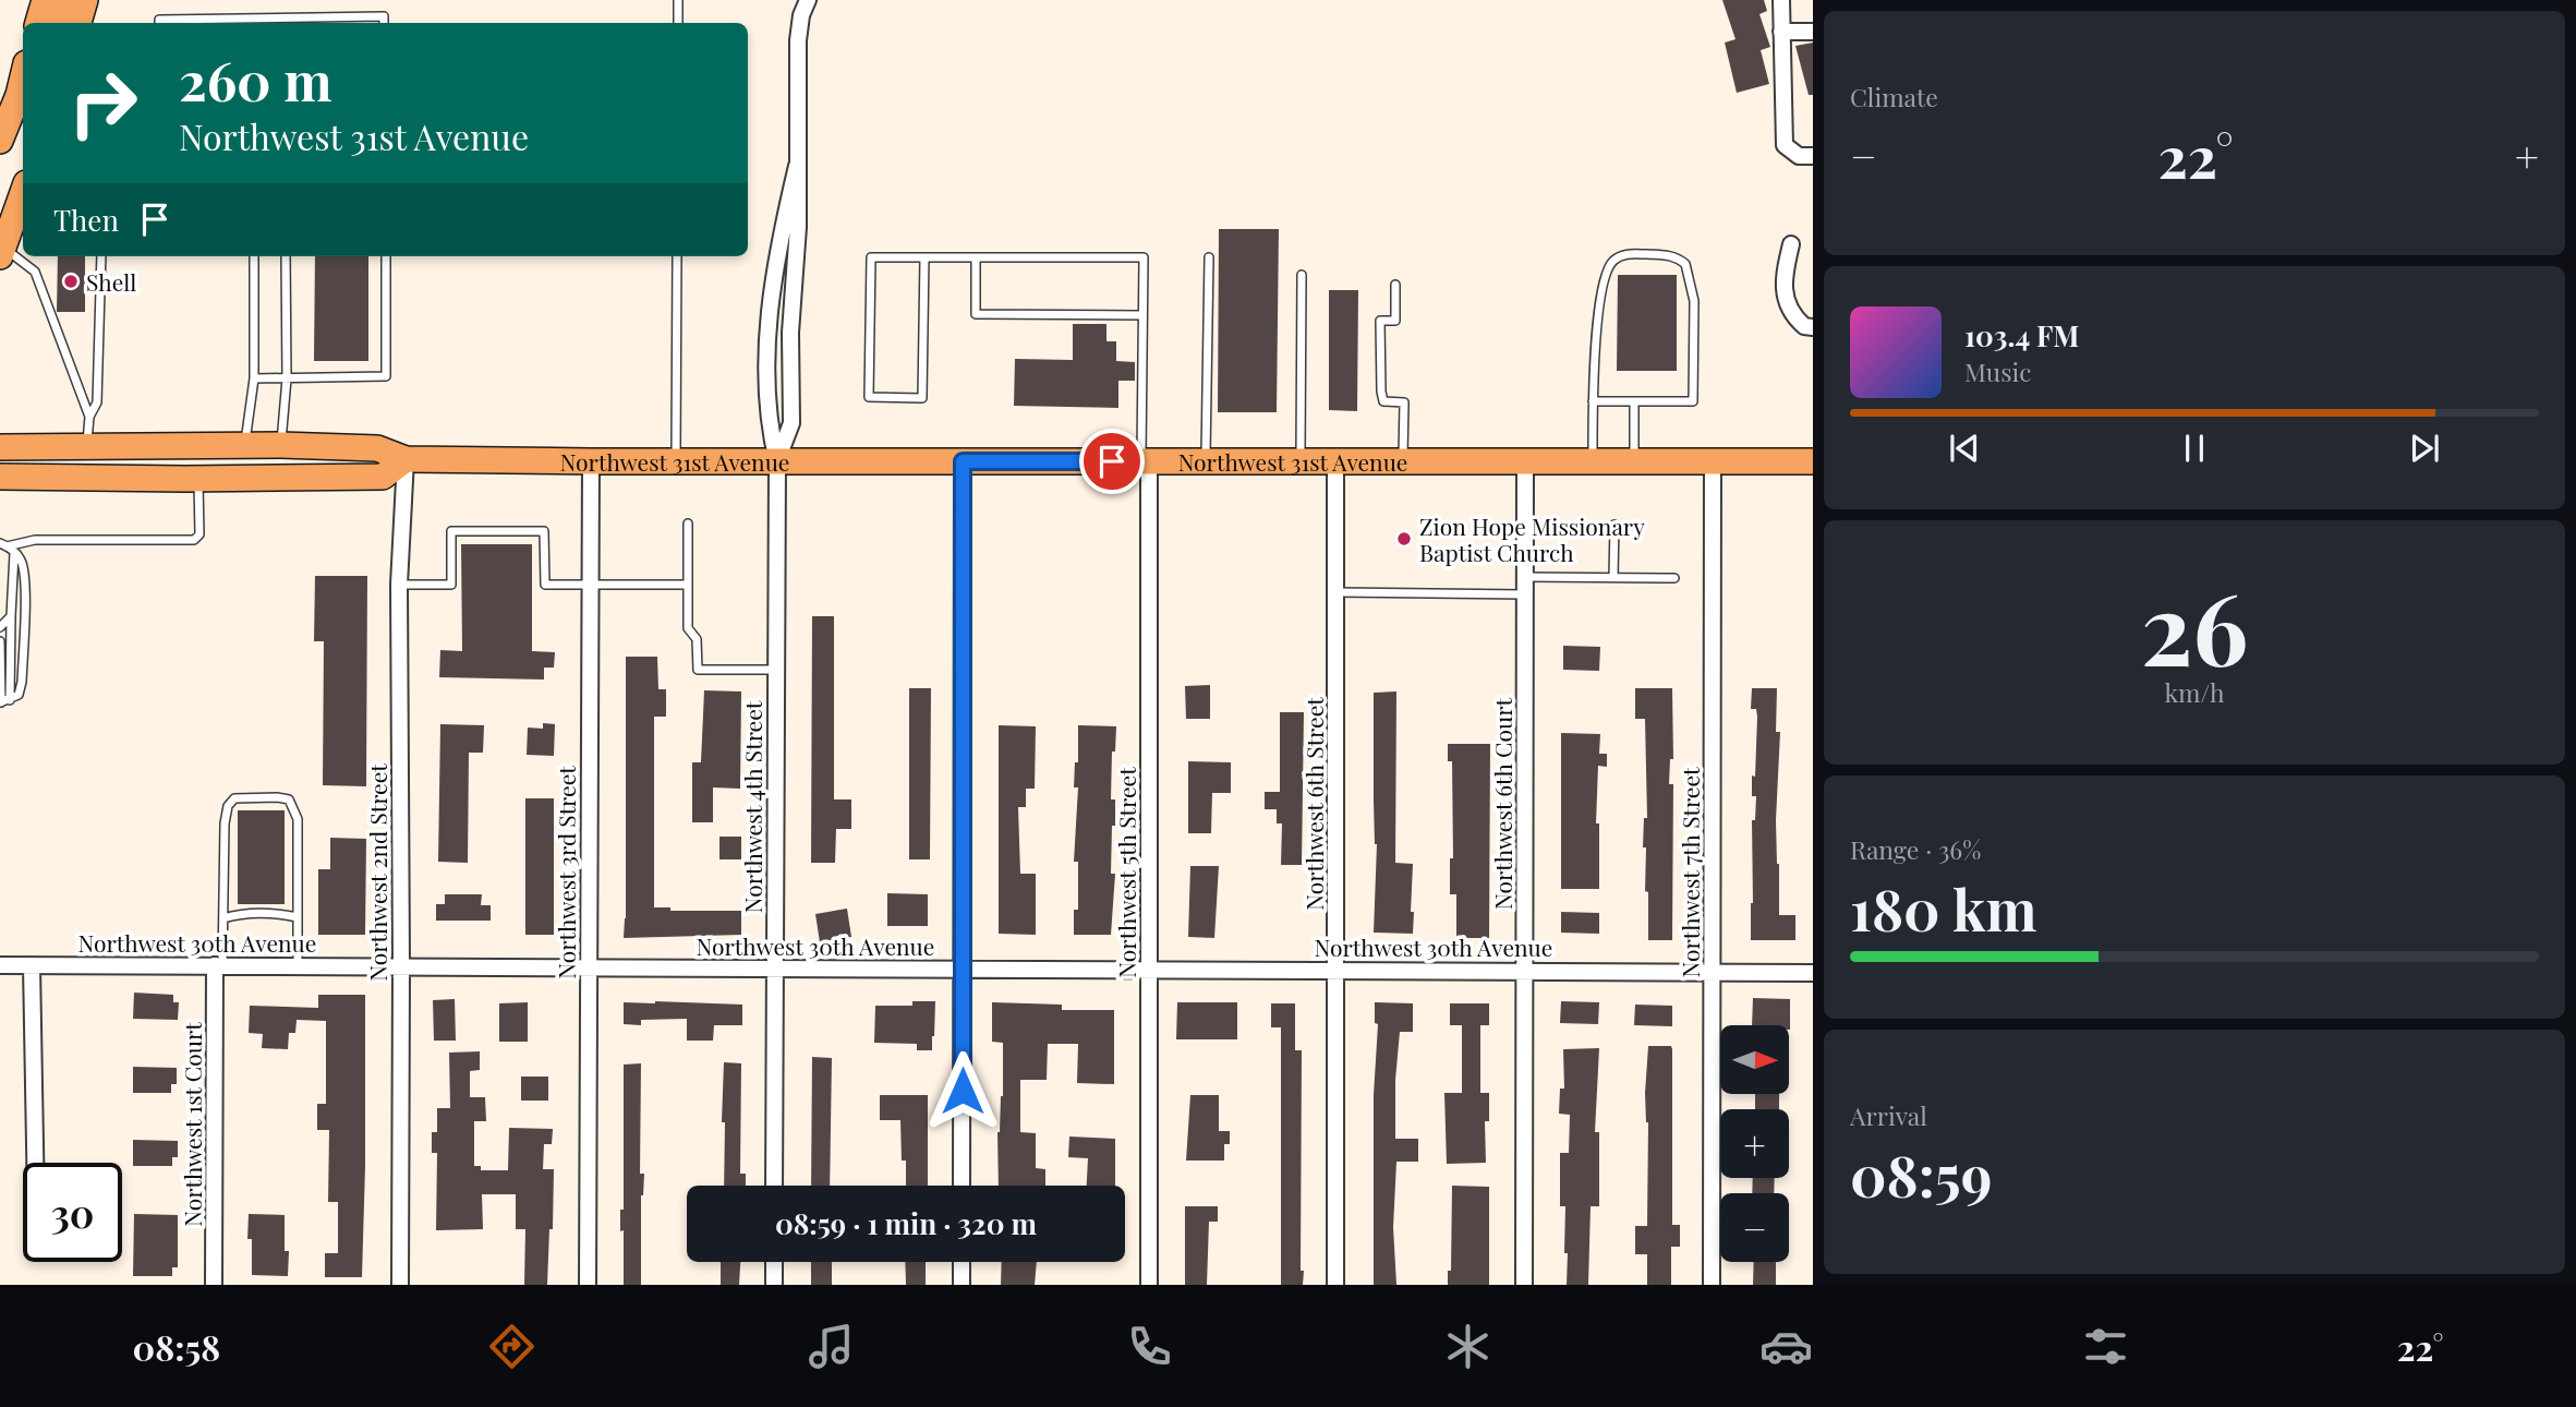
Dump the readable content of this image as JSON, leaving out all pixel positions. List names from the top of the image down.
{
  "streets": {
    "main road": ["Northwest 31st Avenue"],
    "street": [
      "Northwest 6th Street",
      "Northwest 6th Court",
      "Northwest 4th Street",
      "Northwest 2nd Street",
      "Northwest 3rd Street",
      "Northwest 5th Street",
      "Northwest 7th Street",
      "Northwest 30th Avenue",
      "Northwest 1st Court"
    ]
  },
  "crossings": [
    ["Northwest 31st Avenue", "Northwest 6th Street"],
    ["Northwest 31st Avenue", "Northwest 6th Court"],
    ["Northwest 31st Avenue", "Northwest 4th Street"],
    ["Northwest 31st Avenue", "Northwest 2nd Street"],
    ["Northwest 31st Avenue", "Northwest 3rd Street"],
    ["Northwest 31st Avenue", "Northwest 5th Street"],
    ["Northwest 31st Avenue", "Northwest 7th Street"],
    ["Northwest 6th Street", "Northwest 30th Avenue"],
    ["Northwest 6th Court", "Northwest 30th Avenue"],
    ["Northwest 4th Street", "Northwest 30th Avenue"],
    ["Northwest 2nd Street", "Northwest 30th Avenue"],
    ["Northwest 3rd Street", "Northwest 30th Avenue"],
    ["Northwest 5th Street", "Northwest 30th Avenue"],
    ["Northwest 7th Street", "Northwest 30th Avenue"],
    ["Northwest 30th Avenue", "Northwest 1st Court"]
  ],
  "places": ["Shell", "Zion Hope Missionary Baptist Church"],
  "north": "right",
  "page": {
    "tile": [
      "Climate",
      ["26", "km/h"],
      ["Range · 36%", "180 km"],
      ["Arrival", "08:59"]
    ],
    "turn": ["260 m", "Northwest 31st Avenue"],
    "heat": ["−", "22°", "+"],
    "then": "Then",
    "song": ["103.4 FM", "Music"],
    "map_buttons": ["+", "−"],
    "limit": "30",
    "trip": "08:59 · 1 min · 320 m",
    "tabs": ["08:58", "22°"]
  }
}
